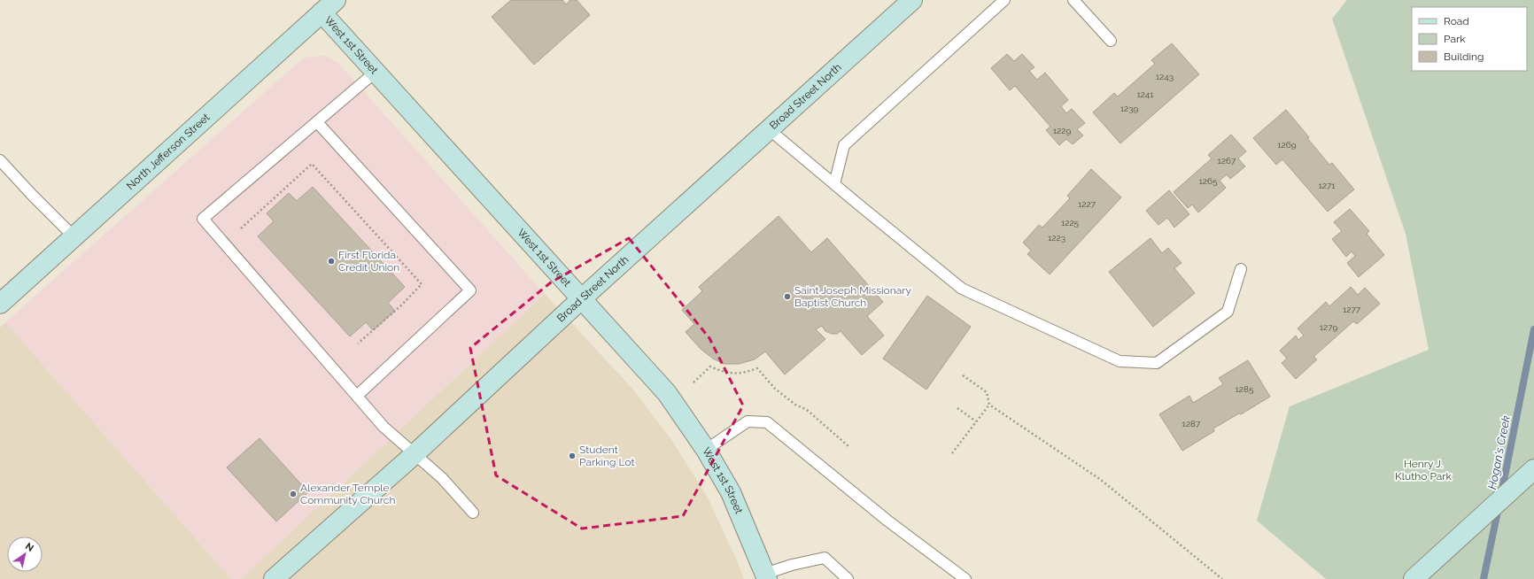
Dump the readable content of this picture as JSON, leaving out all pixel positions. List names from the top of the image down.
{
  "streets": {
    "street": ["West 1st Street", "Broad Street North", "North Jefferson Street"]
  },
  "crossings": [
    ["West 1st Street", "Broad Street North"],
    ["West 1st Street", "North Jefferson Street"]
  ],
  "water": ["Hogan's Creek"],
  "parks": ["Henry J. Klutho Park"],
  "places": [
    "First Florida Credit Union",
    "Saint Joseph Missionary Baptist Church",
    "Student Parking Lot",
    "Alexander Temple Community Church"
  ],
  "house_numbers": [
    "1243",
    "1241",
    "1239",
    "1229",
    "1269",
    "1267",
    "1265",
    "1271",
    "1227",
    "1225",
    "1223",
    "1277",
    "1279",
    "1285",
    "1287"
  ],
  "legend": ["Road", "Park", "Building"],
  "north": "top right"
}
